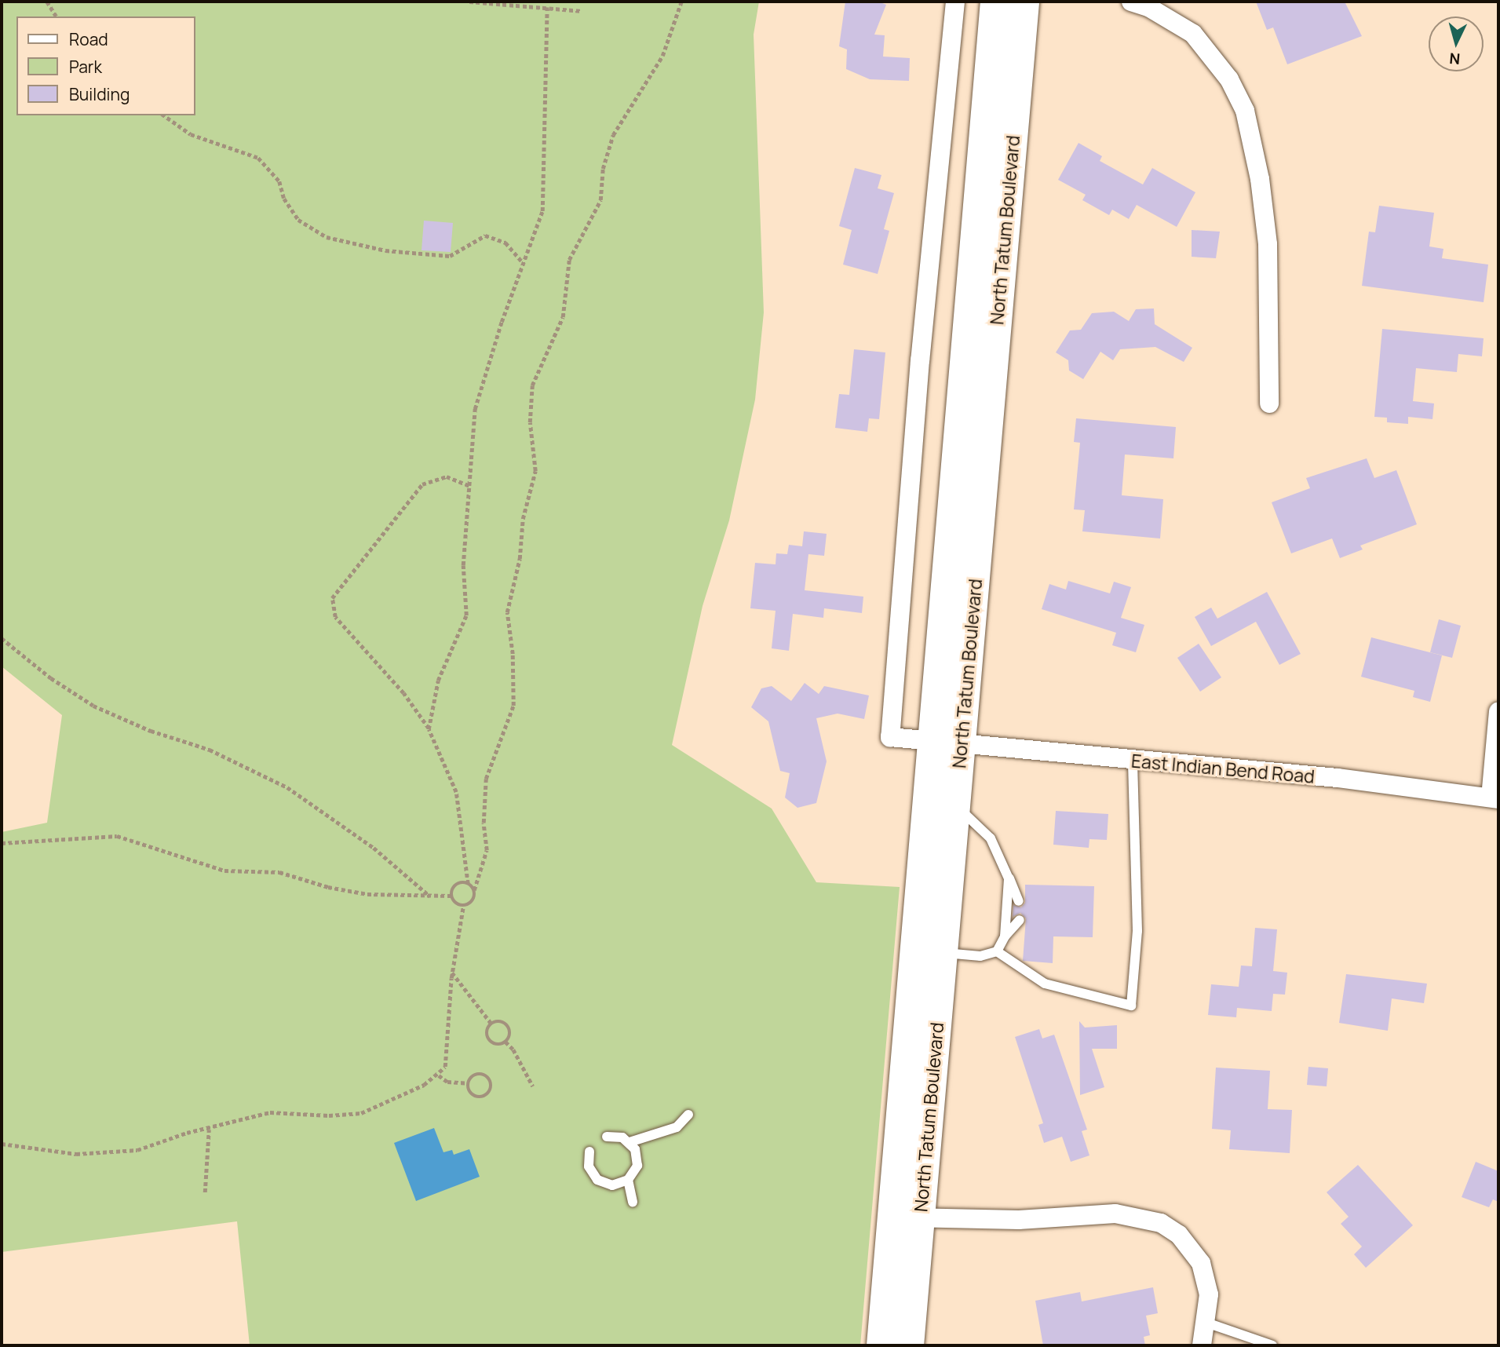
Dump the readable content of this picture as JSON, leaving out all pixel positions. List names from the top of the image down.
{
  "streets": {
    "main road": ["North Tatum Boulevard"],
    "street": ["East Indian Bend Road"]
  },
  "crossings": [
    ["North Tatum Boulevard", "East Indian Bend Road"]
  ],
  "legend": ["Road", "Park", "Building"],
  "north": "bottom"
}
